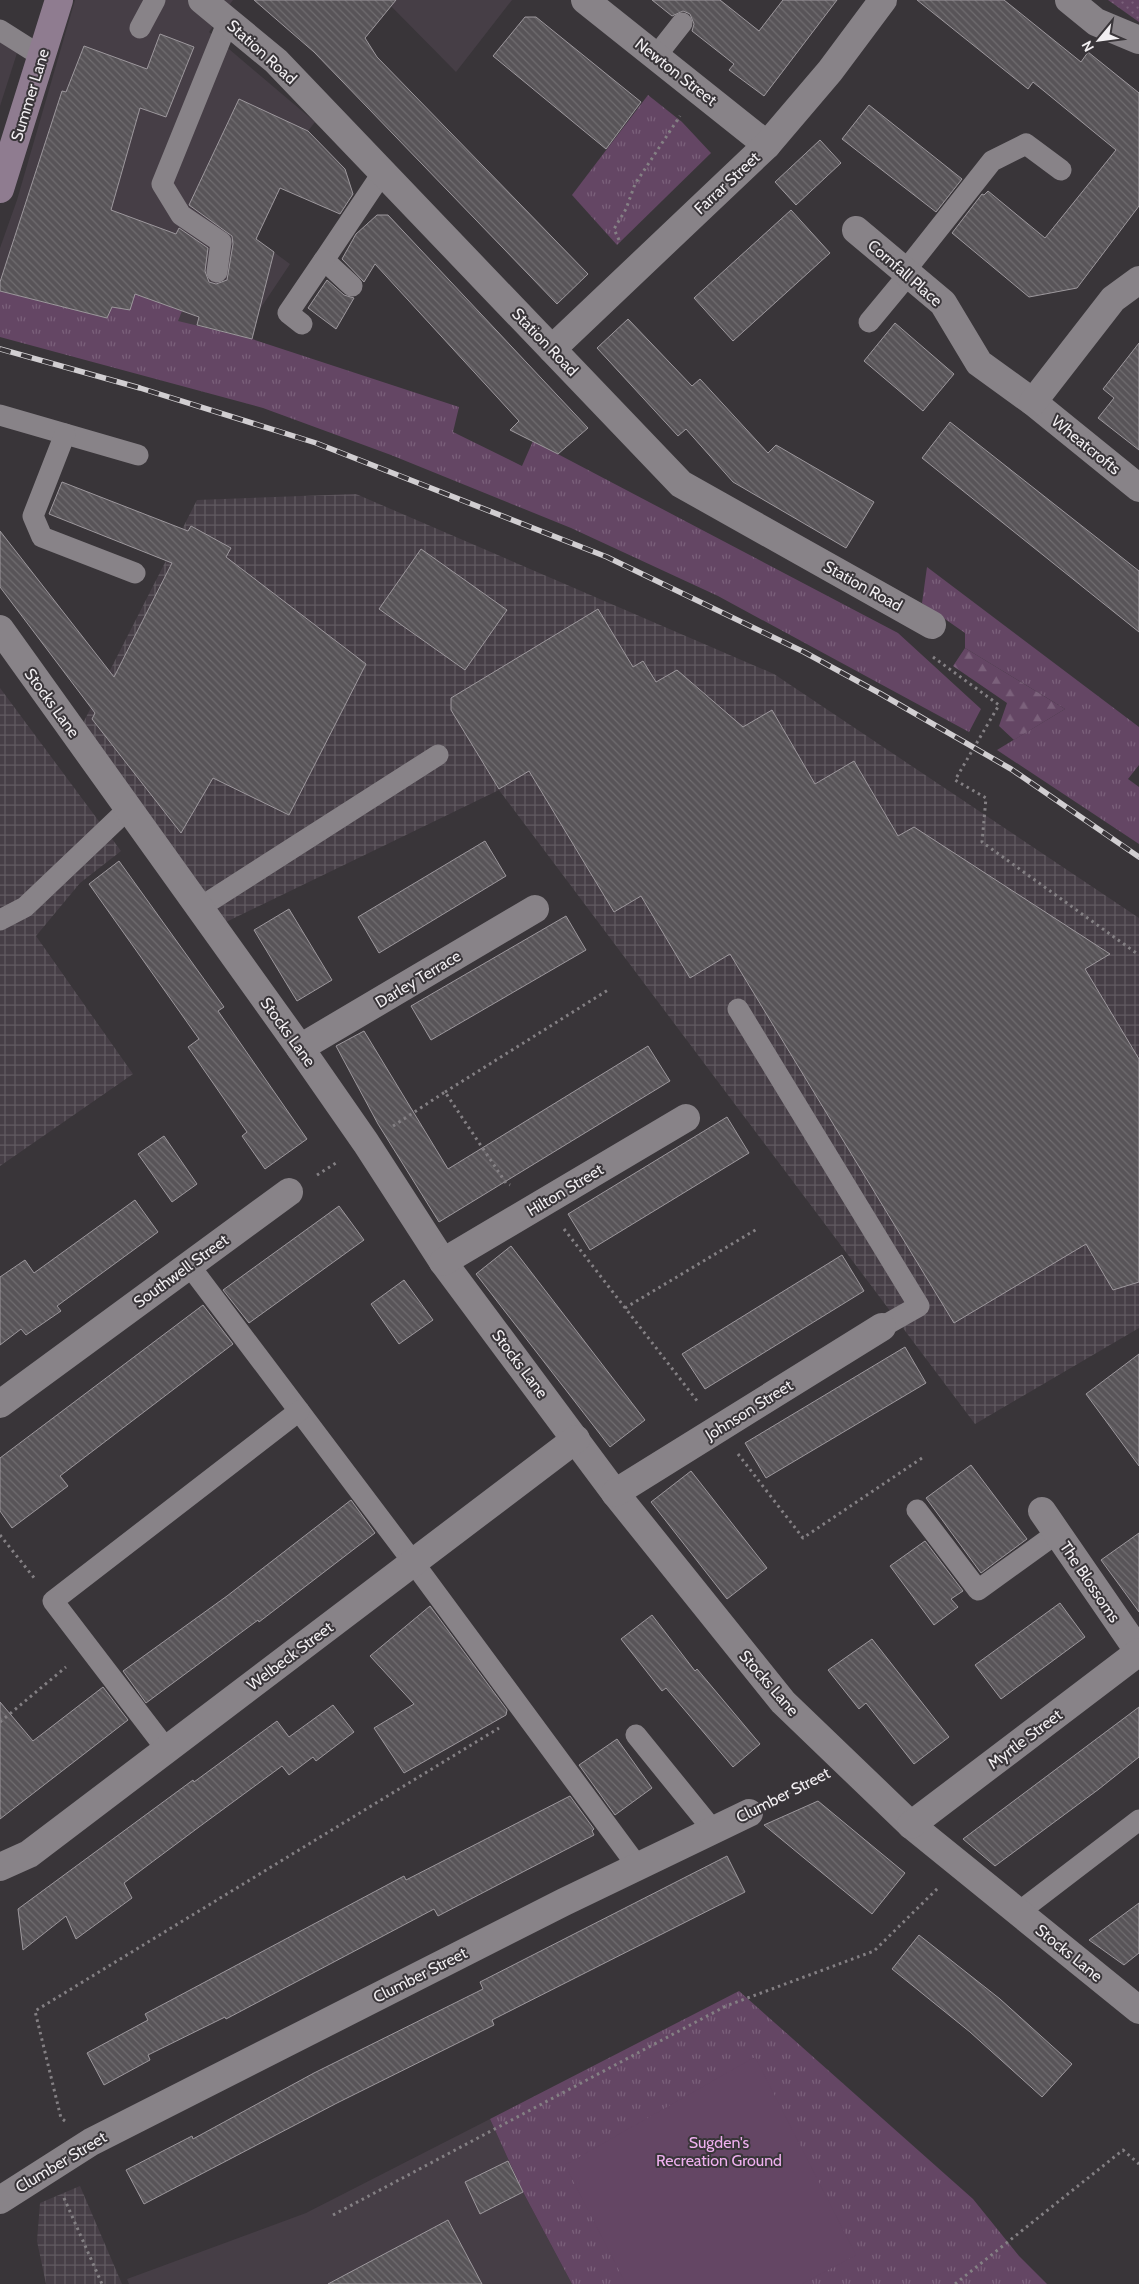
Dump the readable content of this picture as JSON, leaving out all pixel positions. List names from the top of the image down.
{
  "streets": {
    "street": [
      "Station Road",
      "Newton Street",
      "Summer Lane",
      "Farrar Street",
      "Cornfall Place",
      "Wheatcrofts",
      "Stocks Lane",
      "Darley Terrace",
      "Hilton Street",
      "Southwell Street",
      "Johnson Street",
      "The Blossoms",
      "Welbeck Street",
      "Myrtle Street",
      "Clumber Street"
    ]
  },
  "crossings": [
    ["Station Road", "Farrar Street"],
    ["Newton Street", "Farrar Street"],
    ["Cornfall Place", "Wheatcrofts"],
    ["Stocks Lane", "Darley Terrace"],
    ["Stocks Lane", "Hilton Street"],
    ["Stocks Lane", "Johnson Street"],
    ["Stocks Lane", "Welbeck Street"],
    ["Stocks Lane", "Myrtle Street"],
    ["Stocks Lane", "Clumber Street"],
    ["The Blossoms", "Myrtle Street"]
  ],
  "parks": ["Sugden's Recreation Ground"],
  "north": "bottom left"
}
